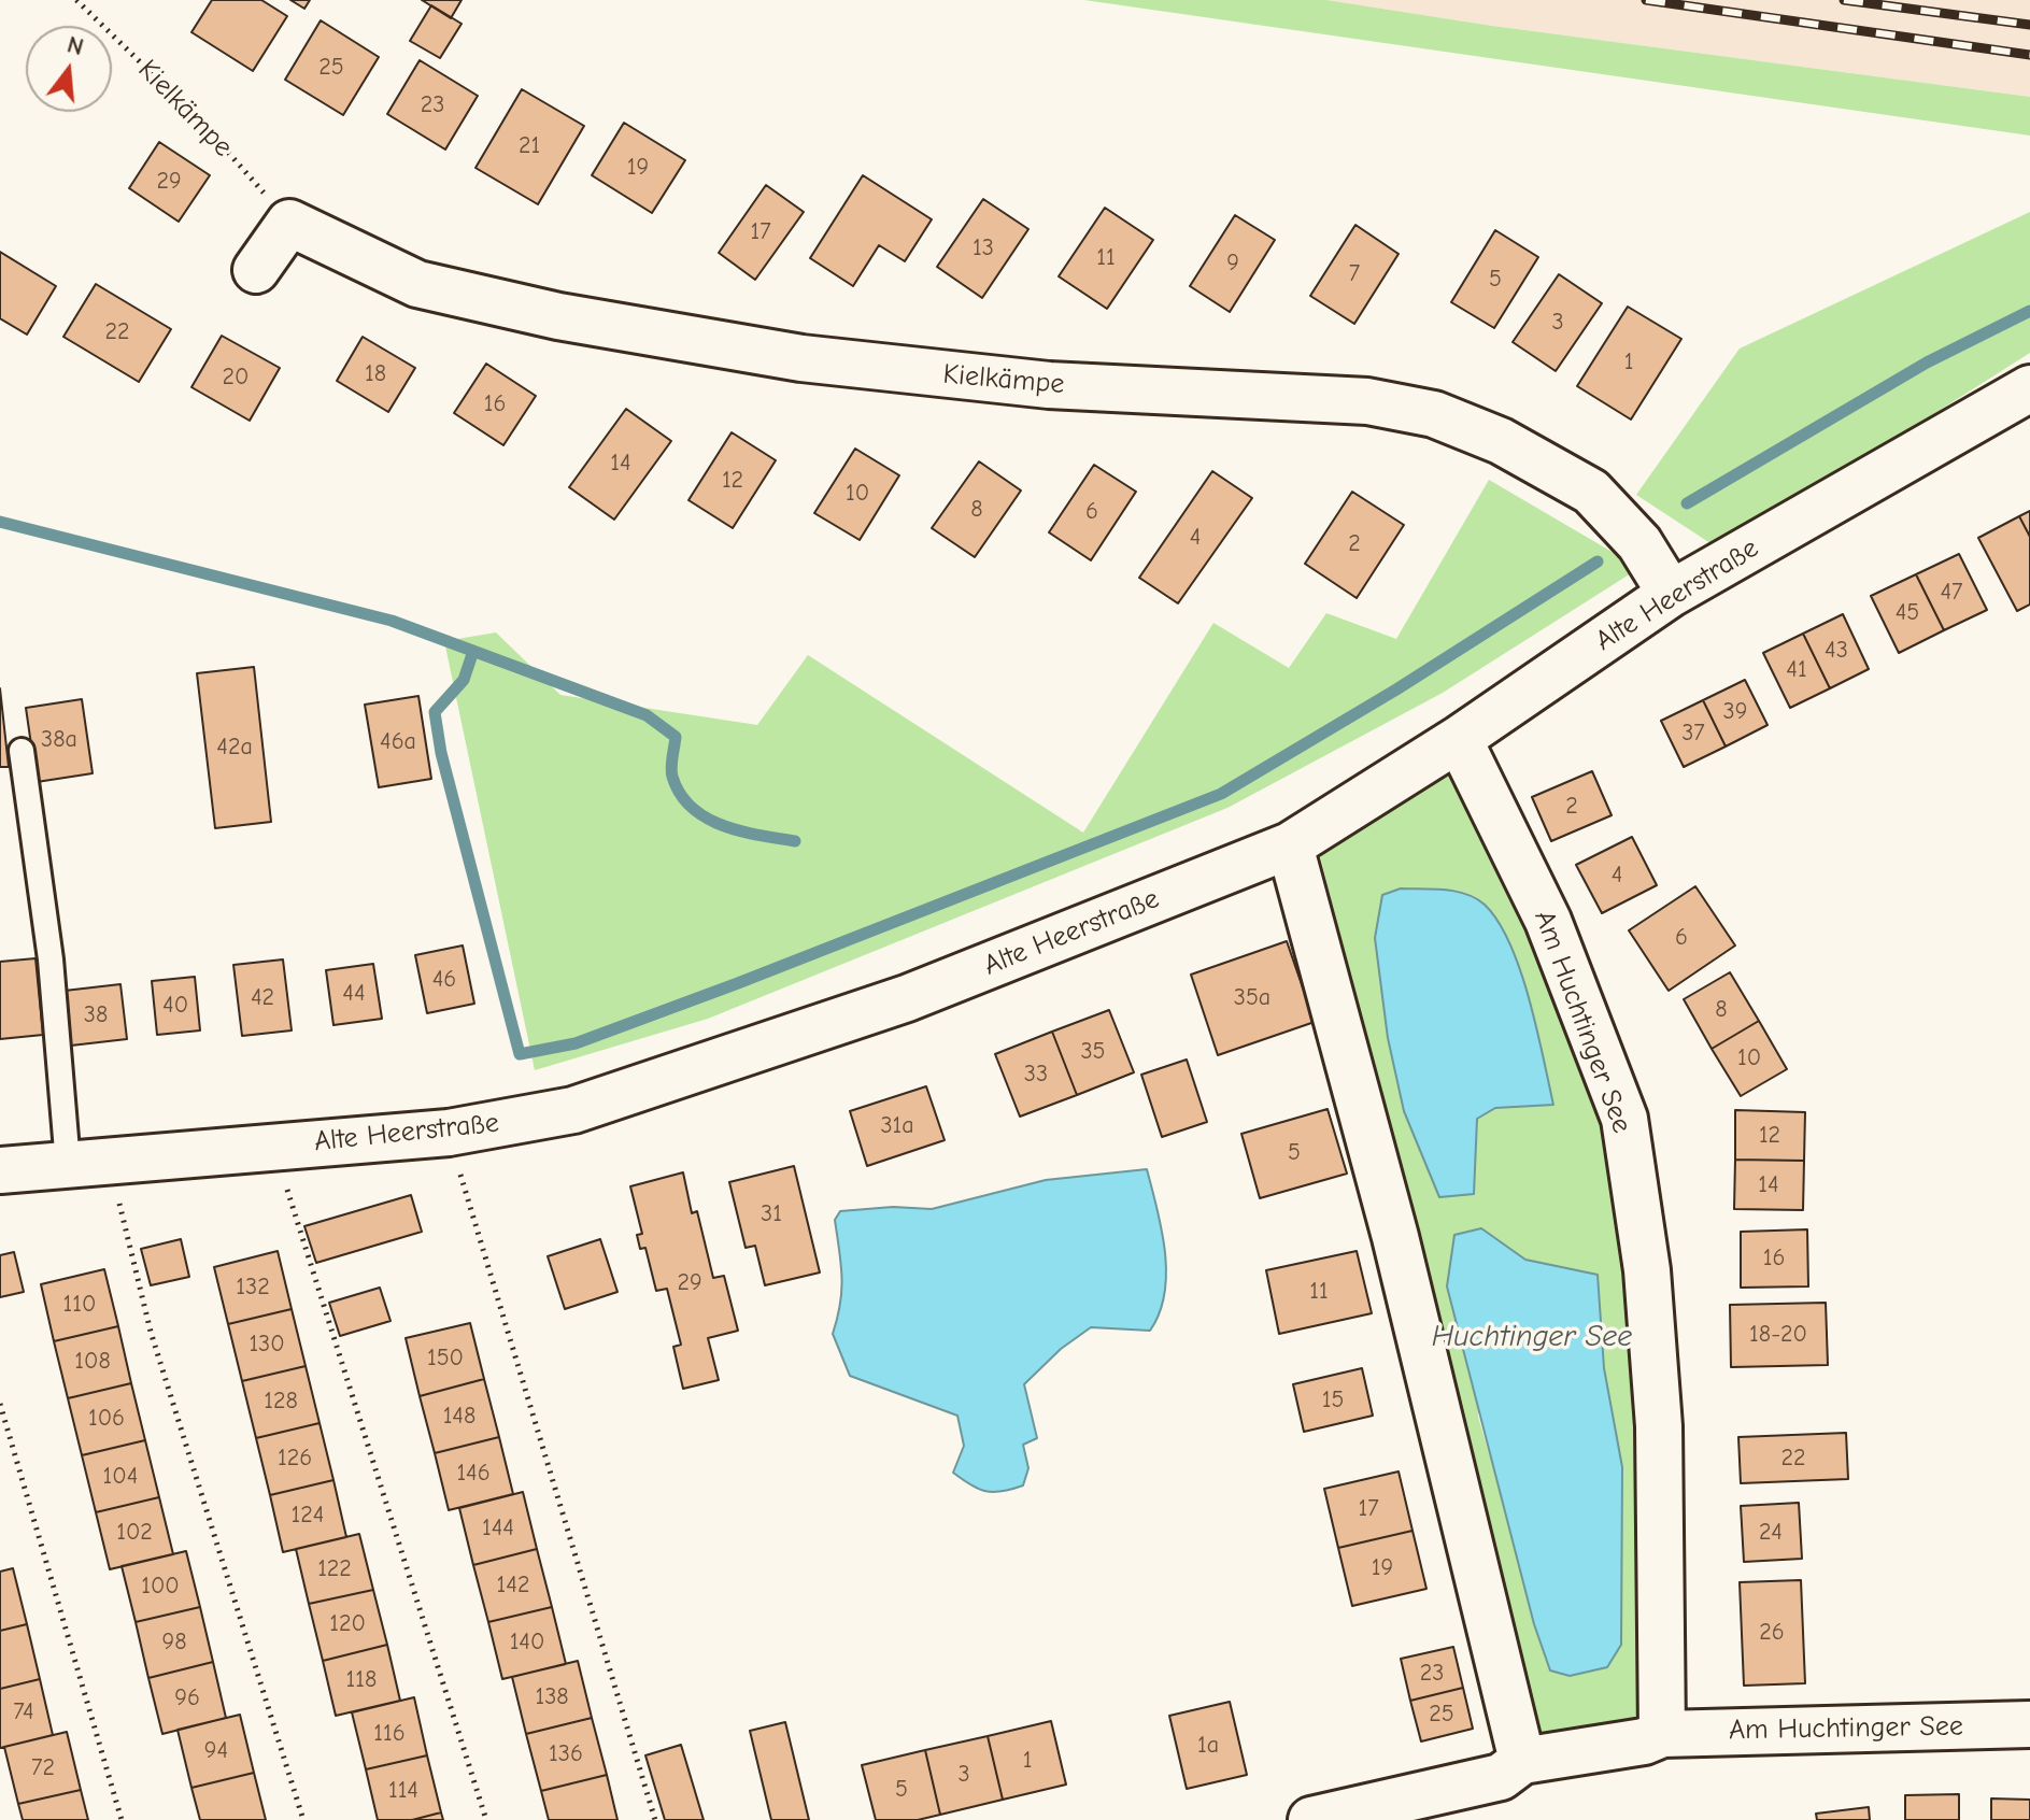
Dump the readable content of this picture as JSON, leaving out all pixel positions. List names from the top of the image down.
{
  "streets": {
    "street": ["Kielkämpe", "Alte Heerstraße", "Am Huchtinger See"]
  },
  "crossings": [
    ["Kielkämpe", "Alte Heerstraße"],
    ["Alte Heerstraße", "Am Huchtinger See"]
  ],
  "water": ["Huchtinger See"],
  "house_numbers": [
    "25",
    "23",
    "21",
    "19",
    "29",
    "17",
    "13",
    "11",
    "9",
    "7",
    "5",
    "3",
    "22",
    "1",
    "18",
    "20",
    "16",
    "14",
    "12",
    "10",
    "8",
    "6",
    "4",
    "2",
    "47",
    "45",
    "43",
    "41",
    "39",
    "37",
    "38a",
    "46a",
    "42a",
    "2",
    "4",
    "6",
    "46",
    "44",
    "42",
    "35a",
    "40",
    "8",
    "38",
    "35",
    "10",
    "33",
    "31a",
    "12",
    "5",
    "14",
    "31",
    "16",
    "29",
    "132",
    "11",
    "110",
    "18-20",
    "130",
    "150",
    "108",
    "15",
    "128",
    "148",
    "106",
    "126",
    "22",
    "146",
    "104",
    "17",
    "124",
    "144",
    "102",
    "24",
    "19",
    "122",
    "142",
    "100",
    "120",
    "26",
    "98",
    "140",
    "23",
    "118",
    "138",
    "96",
    "74",
    "25",
    "116",
    "1a",
    "94",
    "136",
    "1",
    "72",
    "3",
    "5",
    "114"
  ],
  "north": "top"
}
